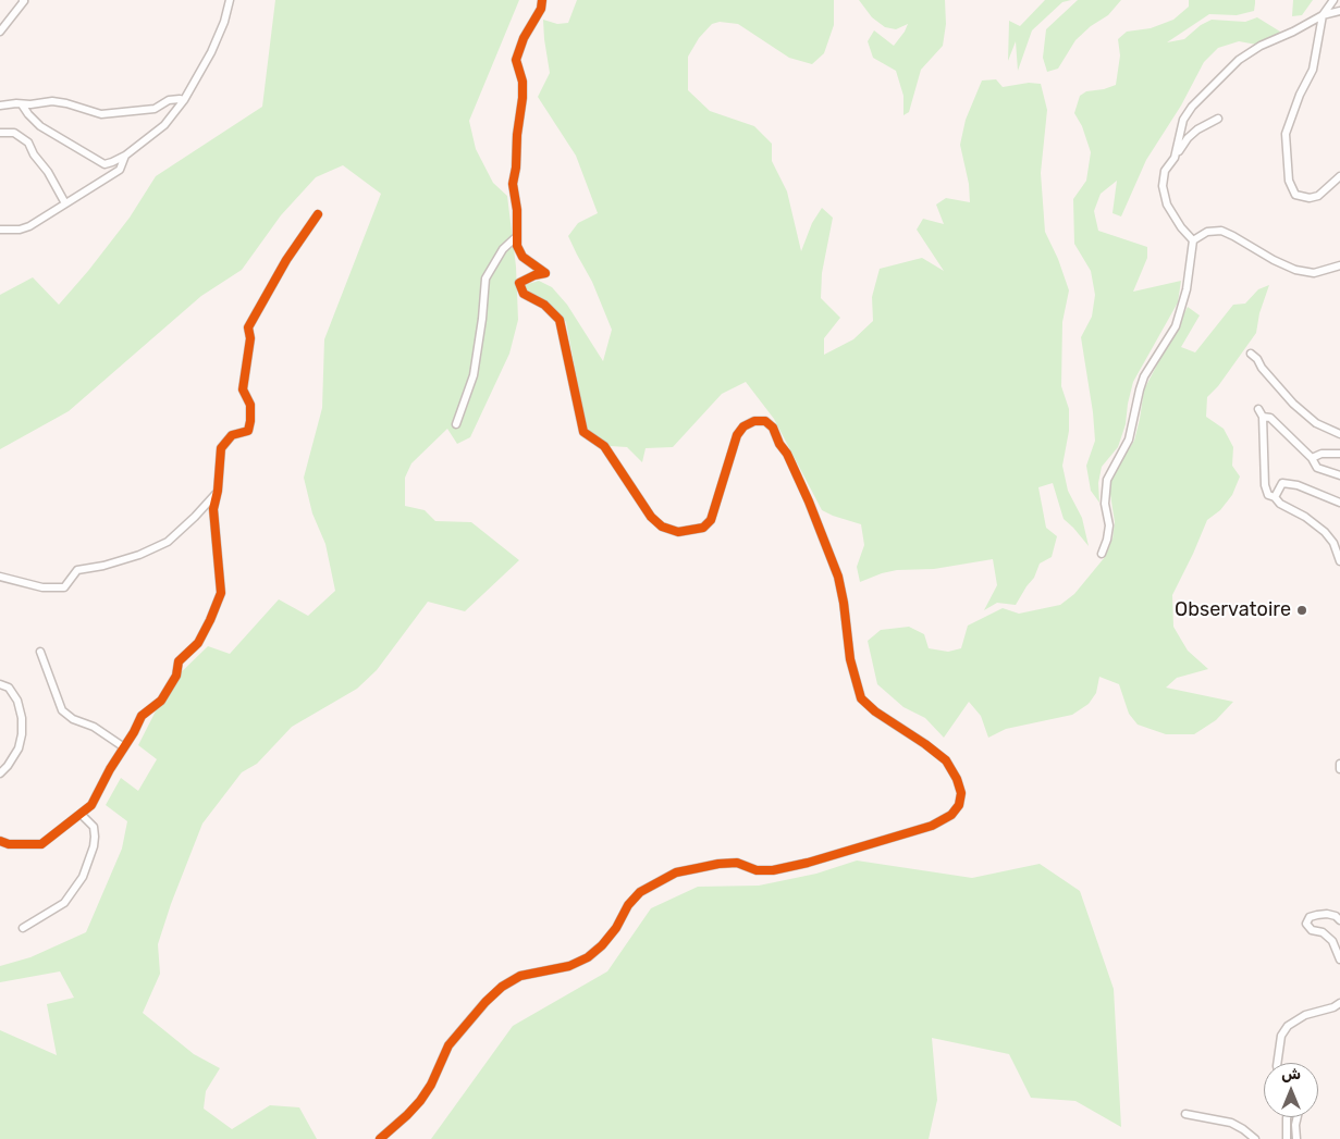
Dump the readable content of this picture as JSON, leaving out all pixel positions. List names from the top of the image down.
{
  "places": ["Observatoire"],
  "north": "top"
}
